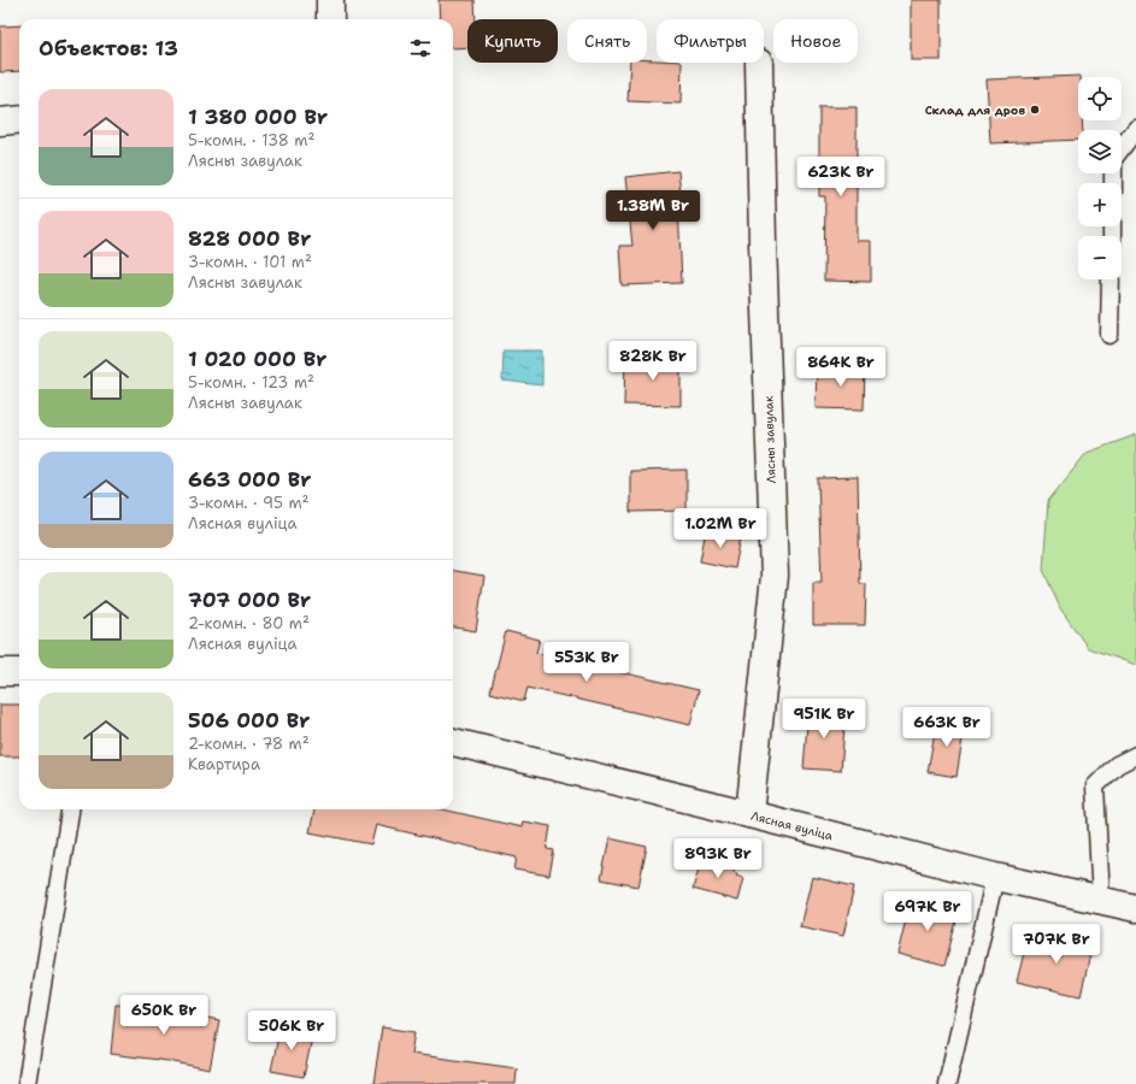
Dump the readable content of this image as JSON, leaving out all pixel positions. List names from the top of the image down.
{
  "streets": {
    "street": ["Лясны завулак", "Лясная вуліца"]
  },
  "crossings": [
    ["Лясны завулак", "Лясная вуліца"]
  ],
  "places": ["Склад для дров"],
  "page": {
    "chip": [
      "Купить",
      "Снять",
      "Фильтры",
      "Новое"
    ],
    "heading": "Объектов: 13",
    "map_buttons": ["+", "−"],
    "list": [
      {
        "name": "1 380 000 Br",
        "note": "5-комн. · 138 m² · Лясны завулак"
      },
      {
        "name": "828 000 Br",
        "note": "3-комн. · 101 m² · Лясны завулак"
      },
      {
        "name": "1 020 000 Br",
        "note": "5-комн. · 123 m² · Лясны завулак"
      },
      {
        "name": "663 000 Br",
        "note": "3-комн. · 95 m² · Лясная вуліца"
      },
      {
        "name": "707 000 Br",
        "note": "2-комн. · 80 m² · Лясная вуліца"
      },
      {
        "name": "506 000 Br",
        "note": "2-комн. · 78 m² · Квартира"
      }
    ],
    "price": [
      "623K Br",
      "1.38M Br",
      "828K Br",
      "864K Br",
      "1.02M Br",
      "553K Br",
      "951K Br",
      "663K Br",
      "893K Br",
      "697K Br",
      "707K Br",
      "650K Br",
      "506K Br"
    ]
  }
}
